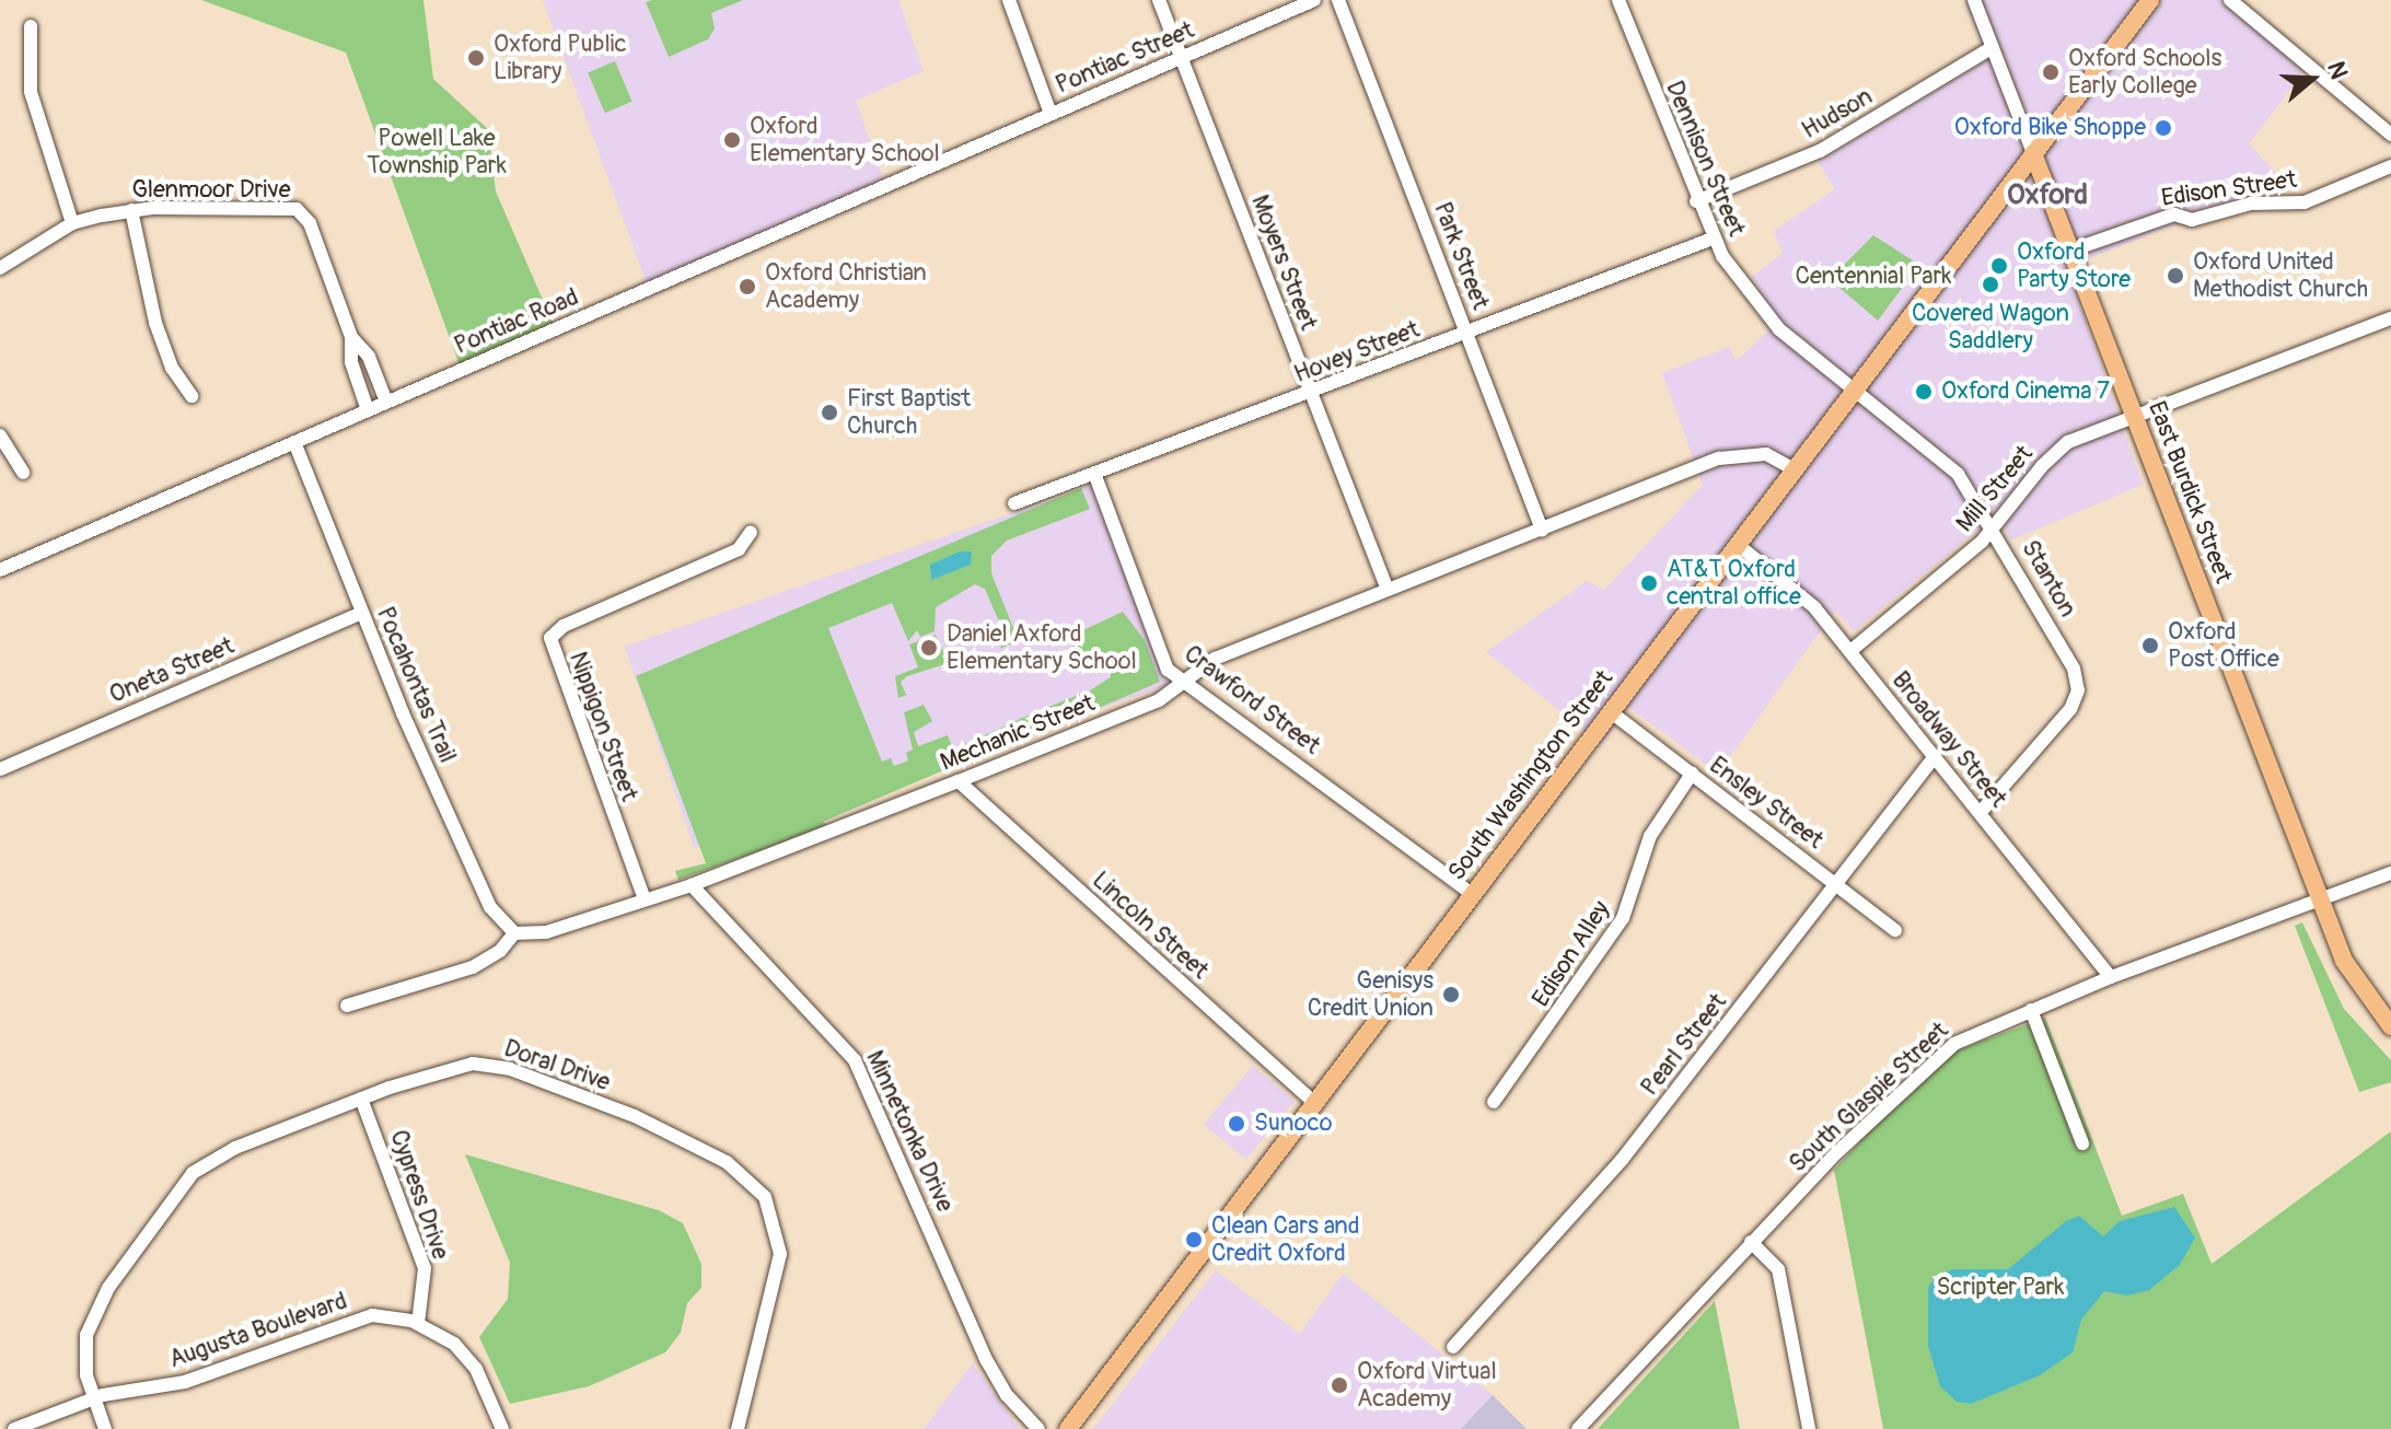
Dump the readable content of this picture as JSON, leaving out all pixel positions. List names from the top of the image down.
{
  "streets": {
    "main road": ["East Burdick Street", "South Washington Street"],
    "street": [
      "Pontiac Street",
      "Hudson",
      "Dennison Street",
      "Edison Street",
      "Glenmoor Drive",
      "Park Street",
      "Moyers Street",
      "Pontiac Road",
      "Hovey Street",
      "Mill Street",
      "Stanton",
      "Oneta Street",
      "Pocahontas Trail",
      "Crawford Street",
      "Nippigon Street",
      "Mechanic Street",
      "Broadway Street",
      "Ensley Street",
      "Lincoln Street",
      "Edison Alley",
      "Pearl Street",
      "Doral Drive",
      "South Glaspie Street",
      "Minnetonka Drive",
      "Cypress Drive",
      "Augusta Boulevard"
    ]
  },
  "crossings": [
    ["Pontiac Street", "Moyers Street"],
    ["Pontiac Street", "Pontiac Road"],
    ["Hudson", "Dennison Street"],
    ["Dennison Street", "Hovey Street"],
    ["Dennison Street", "Stanton"],
    ["Dennison Street", "South Washington Street"],
    ["Edison Street", "East Burdick Street"],
    ["Glenmoor Drive", "Pontiac Road"],
    ["Park Street", "Hovey Street"],
    ["Park Street", "Mechanic Street"],
    ["Moyers Street", "Hovey Street"],
    ["Moyers Street", "Mechanic Street"],
    ["Pontiac Road", "Pocahontas Trail"],
    ["Hovey Street", "Crawford Street"],
    ["Mill Street", "East Burdick Street"],
    ["Mill Street", "Stanton"],
    ["Mill Street", "Broadway Street"],
    ["East Burdick Street", "South Washington Street"],
    ["East Burdick Street", "South Glaspie Street"],
    ["Stanton", "Broadway Street"],
    ["Stanton", "South Washington Street"],
    ["Oneta Street", "Pocahontas Trail"],
    ["Pocahontas Trail", "Mechanic Street"],
    ["Crawford Street", "Mechanic Street"],
    ["Crawford Street", "South Washington Street"],
    ["Nippigon Street", "Mechanic Street"],
    ["Mechanic Street", "South Washington Street"],
    ["Mechanic Street", "Lincoln Street"],
    ["Mechanic Street", "Minnetonka Drive"],
    ["Broadway Street", "South Washington Street"],
    ["Broadway Street", "Pearl Street"],
    ["Broadway Street", "South Glaspie Street"],
    ["South Washington Street", "Ensley Street"],
    ["South Washington Street", "Lincoln Street"],
    ["Ensley Street", "Edison Alley"],
    ["Ensley Street", "Pearl Street"],
    ["Doral Drive", "Cypress Drive"],
    ["Doral Drive", "Augusta Boulevard"],
    ["Cypress Drive", "Augusta Boulevard"]
  ],
  "districts": ["Oxford"],
  "parks": ["Powell Lake Township Park", "Centennial Park", "Scripter Park"],
  "places": [
    "Oxford Public Library",
    "Oxford Schools Early College",
    "Oxford Bike Shoppe",
    "Oxford Elementary School",
    "Oxford Party Store",
    "Oxford United Methodist Church",
    "Covered Wagon Saddlery",
    "Oxford Christian Academy",
    "Oxford Cinema 7",
    "First Baptist Church",
    "AT&T Oxford central office",
    "Oxford Post Office",
    "Daniel Axford Elementary School",
    "Genisys Credit Union",
    "Sunoco",
    "Clean Cars and Credit Oxford",
    "Oxford Virtual Academy"
  ],
  "north": "right"
}
